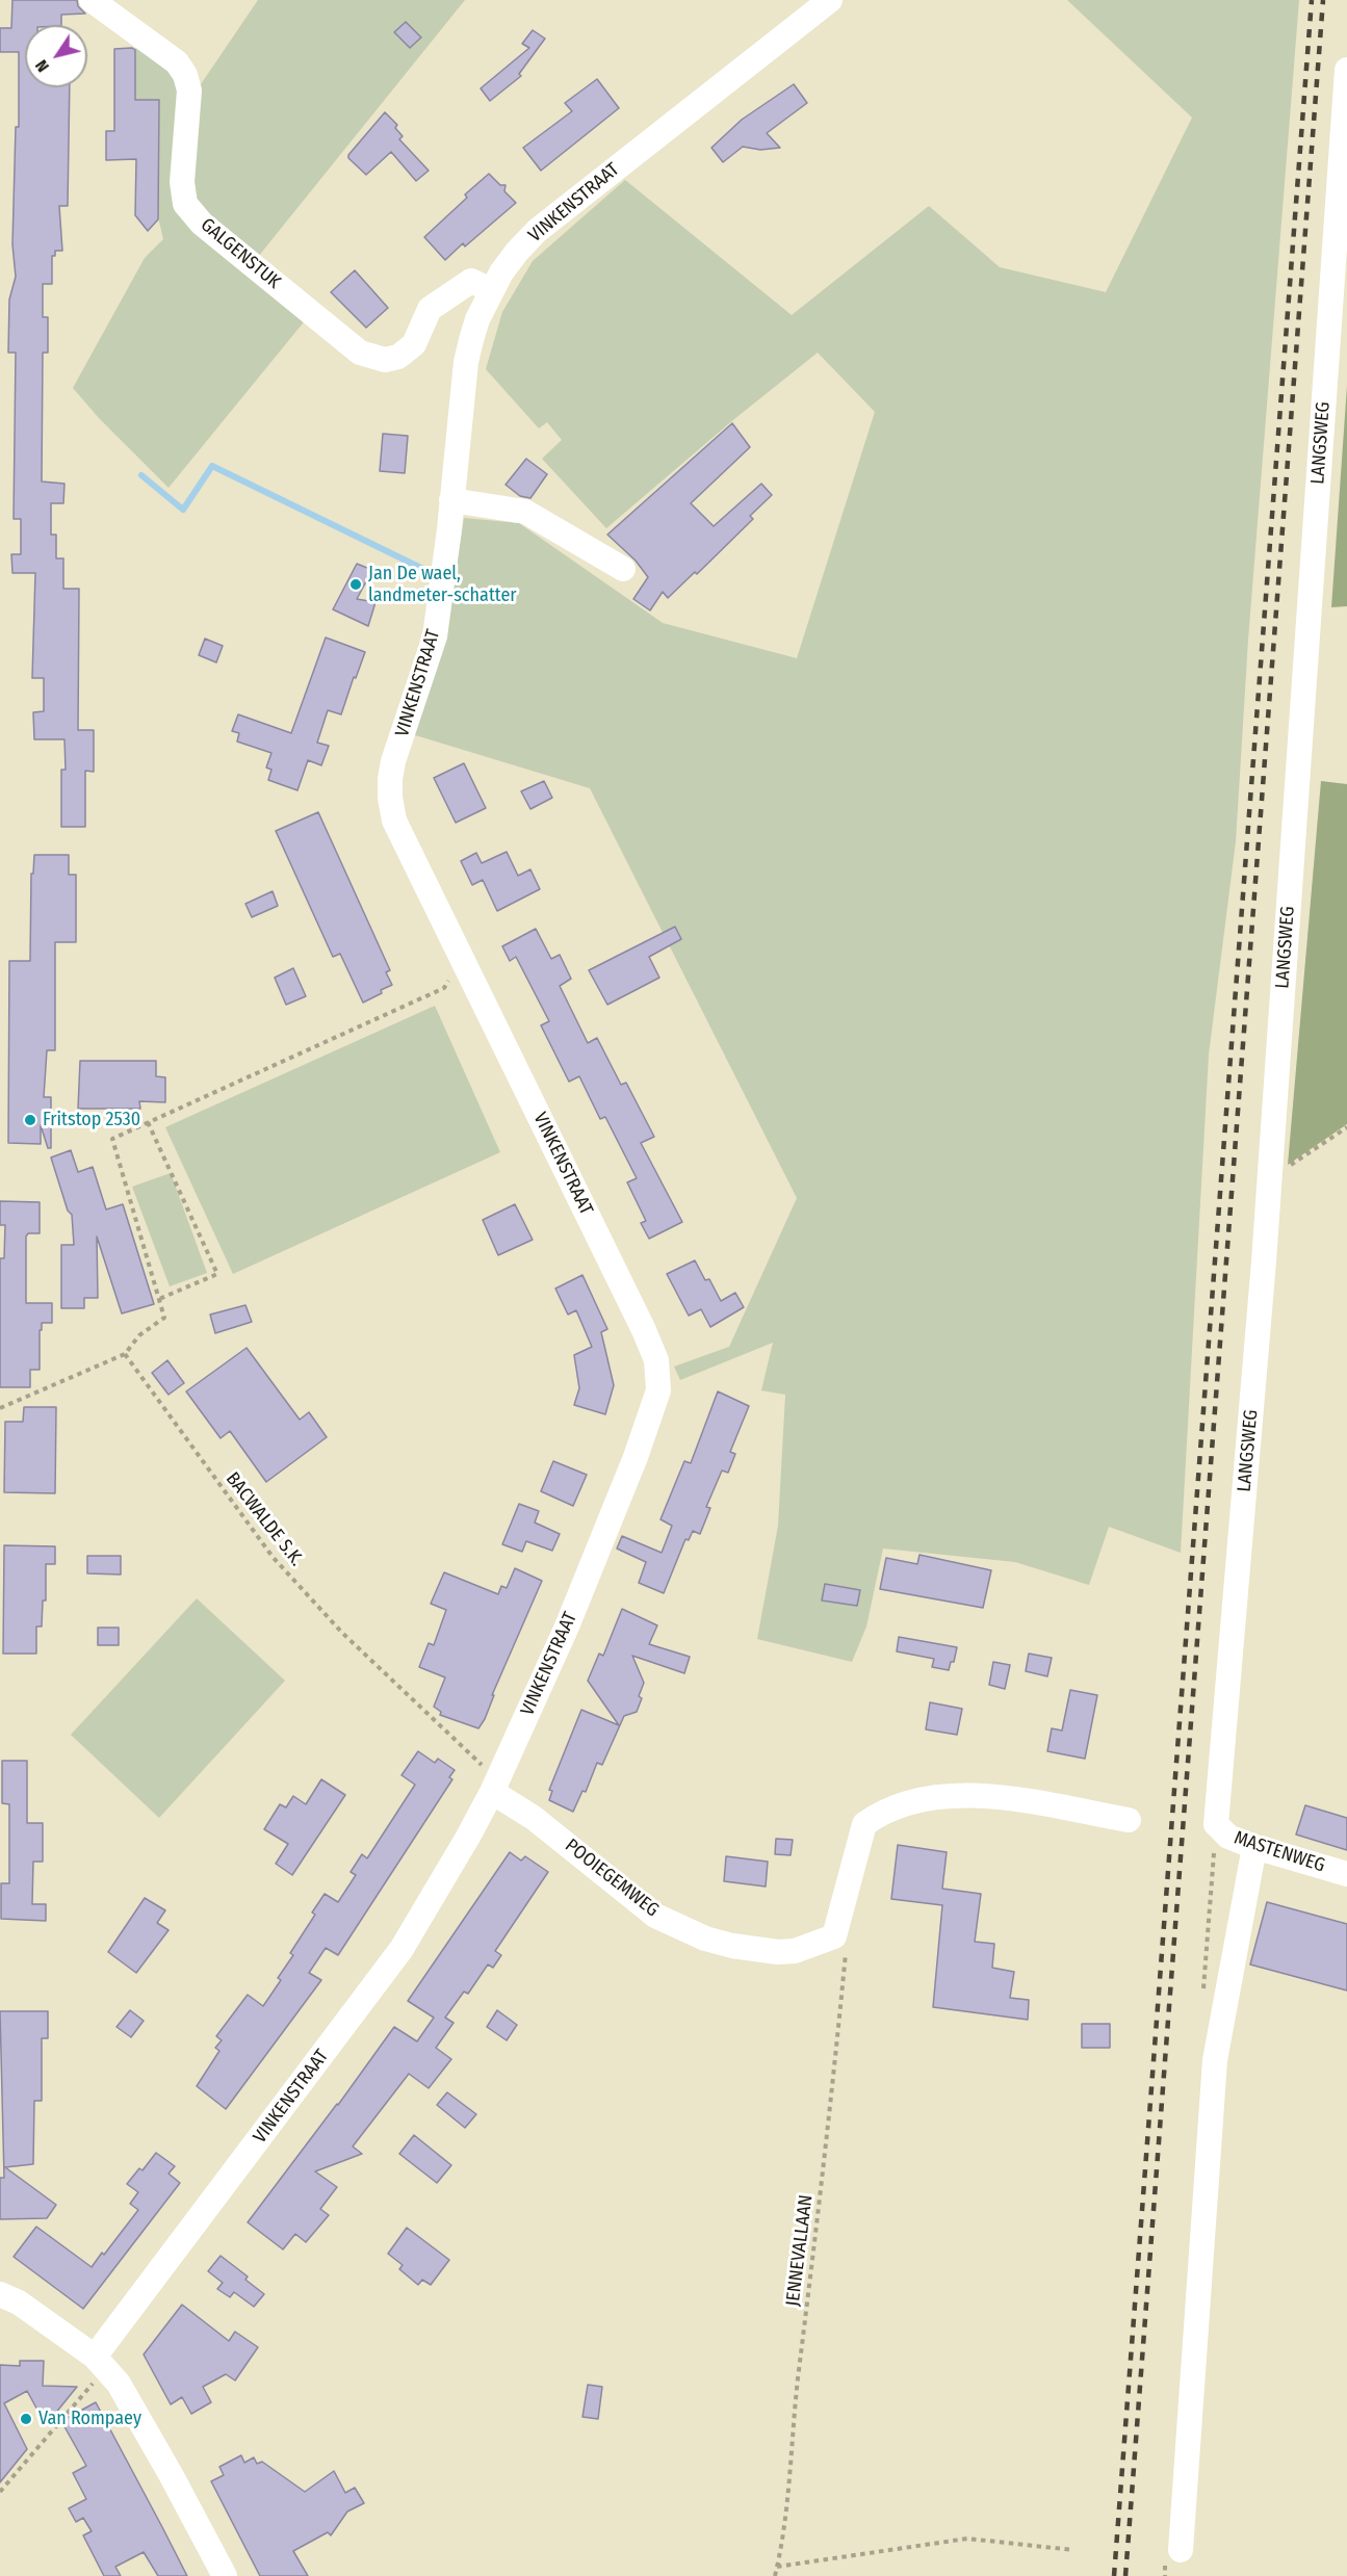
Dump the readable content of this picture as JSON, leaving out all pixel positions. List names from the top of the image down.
{
  "streets": {
    "street": [
      "VINKENSTRAAT",
      "GALGENSTUK",
      "LANGSWEG",
      "MASTENWEG",
      "POOIEGEMWEG"
    ],
    "path": ["BACWALDE S.K.", "JENNEVALLAAN"]
  },
  "crossings": [
    ["VINKENSTRAAT", "GALGENSTUK"],
    ["VINKENSTRAAT", "BACWALDE S.K."],
    ["VINKENSTRAAT", "POOIEGEMWEG"],
    ["LANGSWEG", "MASTENWEG"],
    ["BACWALDE S.K.", "POOIEGEMWEG"],
    ["POOIEGEMWEG", "JENNEVALLAAN"]
  ],
  "places": ["Jan De wael, landmeter-schatter", "Fritstop 2530", "Van Rompaey"],
  "north": "bottom left"
}
